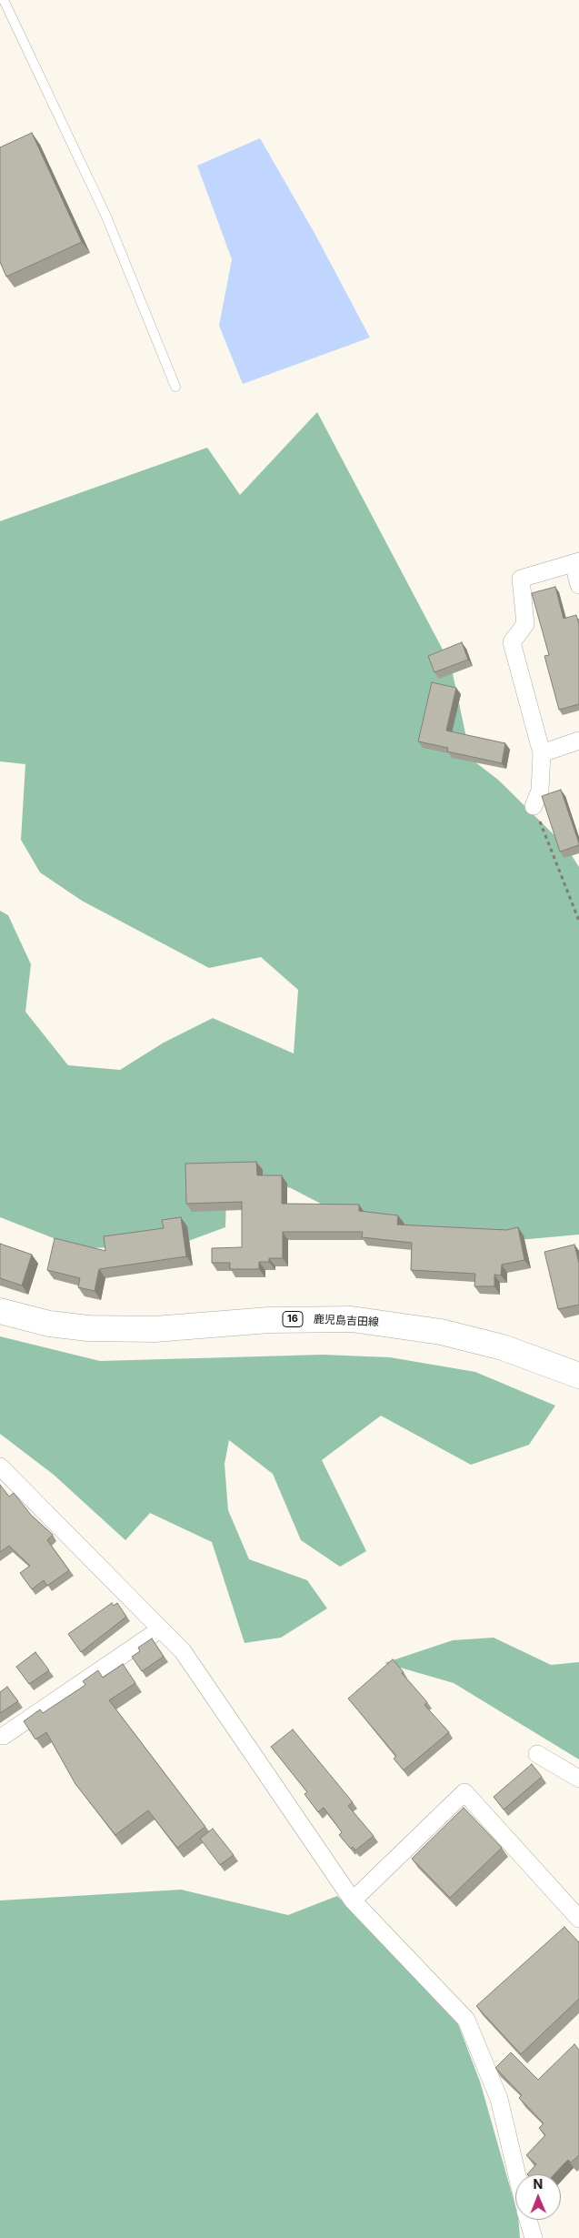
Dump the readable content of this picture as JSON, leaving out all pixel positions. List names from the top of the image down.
{
  "streets": {
    "main road": ["16", "鹿児島吉田線"]
  },
  "north": "top"
}
